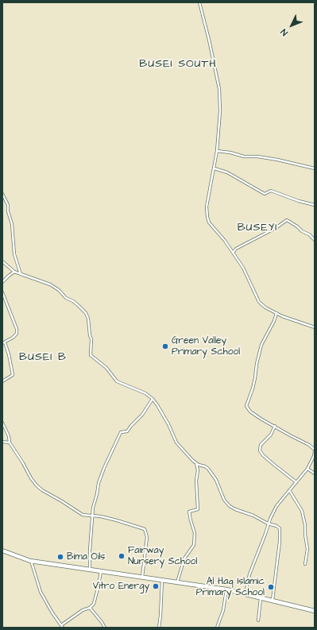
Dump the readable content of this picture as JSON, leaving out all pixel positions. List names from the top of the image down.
{
  "districts": ["BUSEI SOUTH", "BUSEYI", "BUSEI B"],
  "places": [
    "Green Valley Primary School",
    "Fairway Nursery School",
    "Bima Oils",
    "Vitro Energy",
    "Al Haq Islamic Primary School"
  ],
  "north": "bottom left"
}
